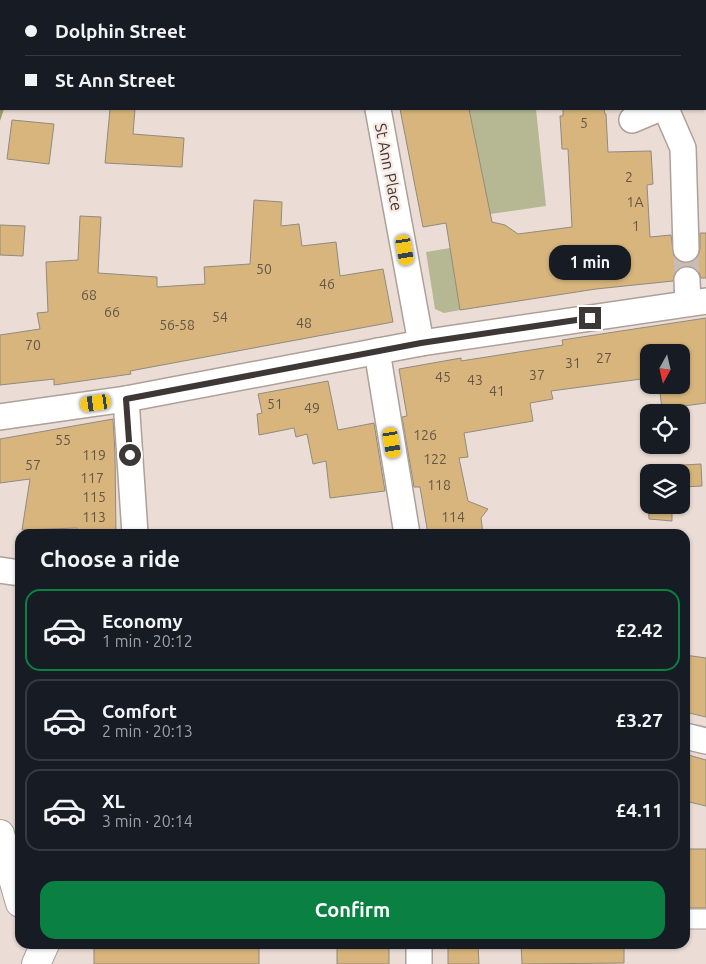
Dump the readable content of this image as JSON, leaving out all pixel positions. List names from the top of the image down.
{
  "streets": {
    "street": ["St Ann Place"]
  },
  "house_numbers": [
    "5",
    "2",
    "1A",
    "1",
    "50",
    "46",
    "68",
    "66",
    "54",
    "48",
    "56-58",
    "70",
    "27",
    "31",
    "37",
    "45",
    "43",
    "41",
    "51",
    "49",
    "126",
    "55",
    "119",
    "122",
    "57",
    "117",
    "118",
    "115",
    "113",
    "114"
  ],
  "north": "bottom",
  "page": {
    "banner": ["Dolphin Street", "St Ann Street"],
    "bubble": "1 min",
    "heading": "Choose a ride",
    "list": [
      {
        "name": "Economy",
        "note": "1 min · 20:12",
        "value": "£2.42"
      },
      {
        "name": "Comfort",
        "note": "2 min · 20:13",
        "value": "£3.27"
      },
      {
        "name": "XL",
        "note": "3 min · 20:14",
        "value": "£4.11"
      }
    ],
    "buttons": "Confirm"
  }
}
